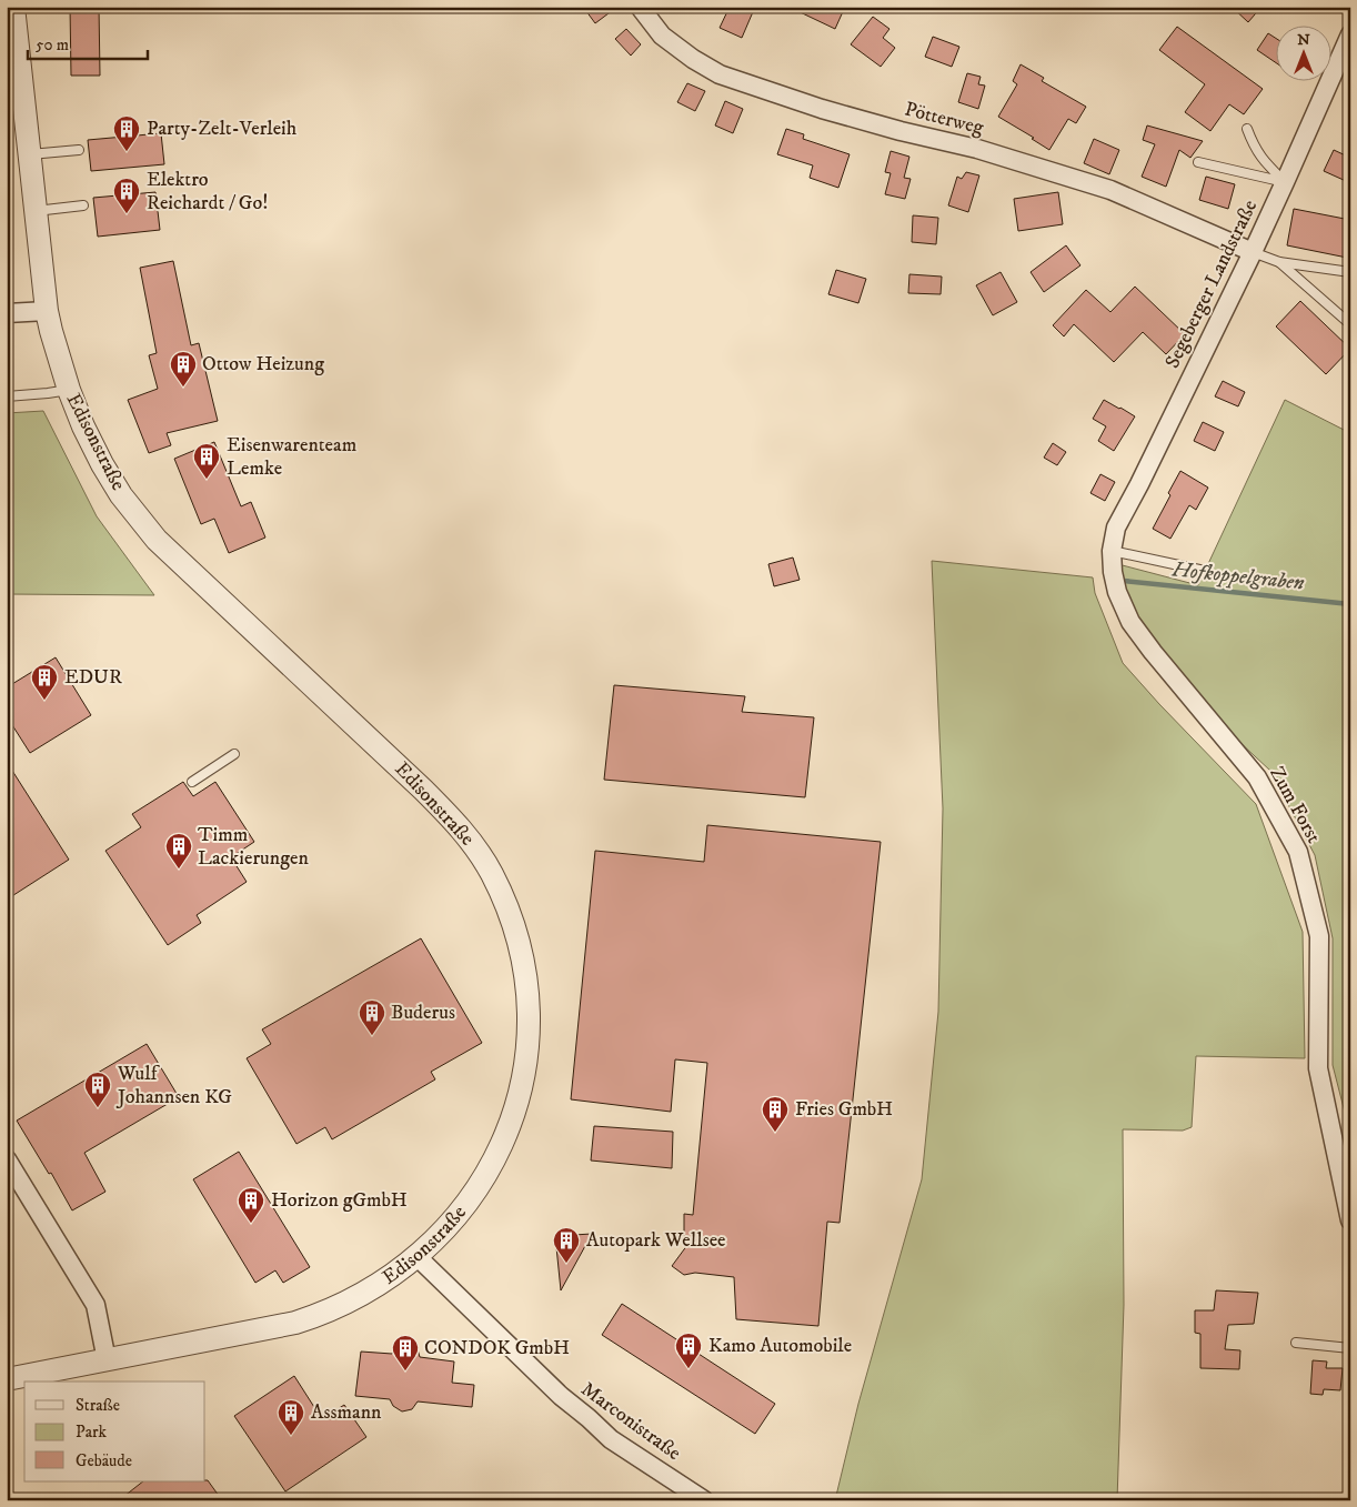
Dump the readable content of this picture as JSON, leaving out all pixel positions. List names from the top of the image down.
{
  "streets": {
    "street": [
      "Pötterweg",
      "Segeberger Landstraße",
      "Edisonstraße",
      "Zum Forst",
      "Marconistraße"
    ]
  },
  "crossings": [
    ["Pötterweg", "Segeberger Landstraße"],
    ["Segeberger Landstraße", "Zum Forst"],
    ["Edisonstraße", "Marconistraße"]
  ],
  "water": ["Hofkoppelgraben"],
  "places": {
    "building": [
      "Party-Zelt-Verleih",
      "Elektro Reichardt / Go!",
      "Ottow Heizung",
      "Eisenwarenteam Lemke",
      "EDUR",
      "Timm Lackierungen",
      "Buderus",
      "Wulf Johannsen KG",
      "Fries GmbH",
      "Horizon gGmbH",
      "Autopark Wellsee",
      "Kamo Automobile",
      "CONDOK GmbH",
      "Assmann"
    ]
  },
  "legend": ["Straße", "Park", "Gebäude"],
  "scale_bar": "50 m",
  "north": "top"
}
